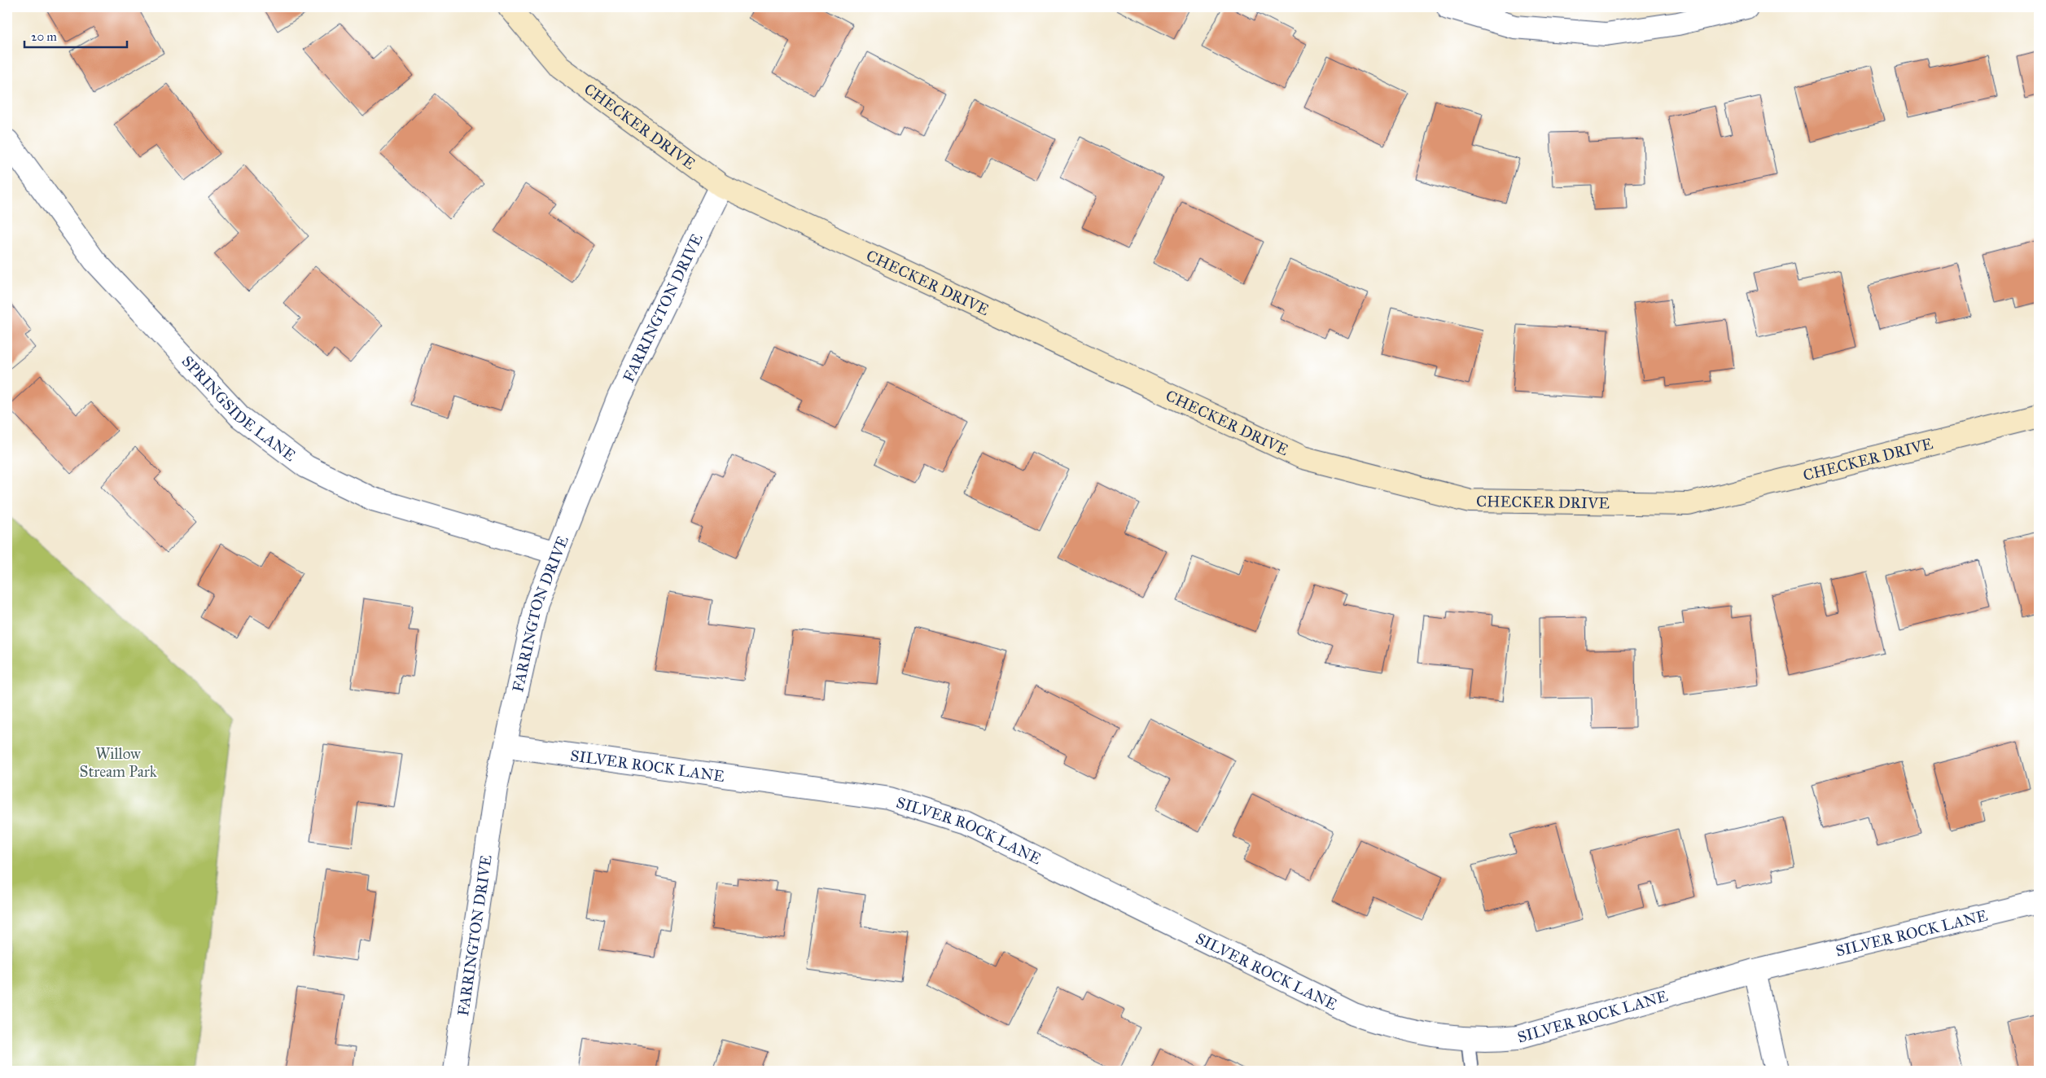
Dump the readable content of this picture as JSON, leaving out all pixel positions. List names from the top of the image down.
{
  "streets": {
    "street": [
      "CHECKER DRIVE",
      "FARRINGTON DRIVE",
      "SPRINGSIDE LANE",
      "SILVER ROCK LANE"
    ]
  },
  "crossings": [
    ["CHECKER DRIVE", "FARRINGTON DRIVE"],
    ["FARRINGTON DRIVE", "SPRINGSIDE LANE"],
    ["FARRINGTON DRIVE", "SILVER ROCK LANE"]
  ],
  "parks": ["Willow Stream Park"],
  "scale_bar": "20 m"
}
